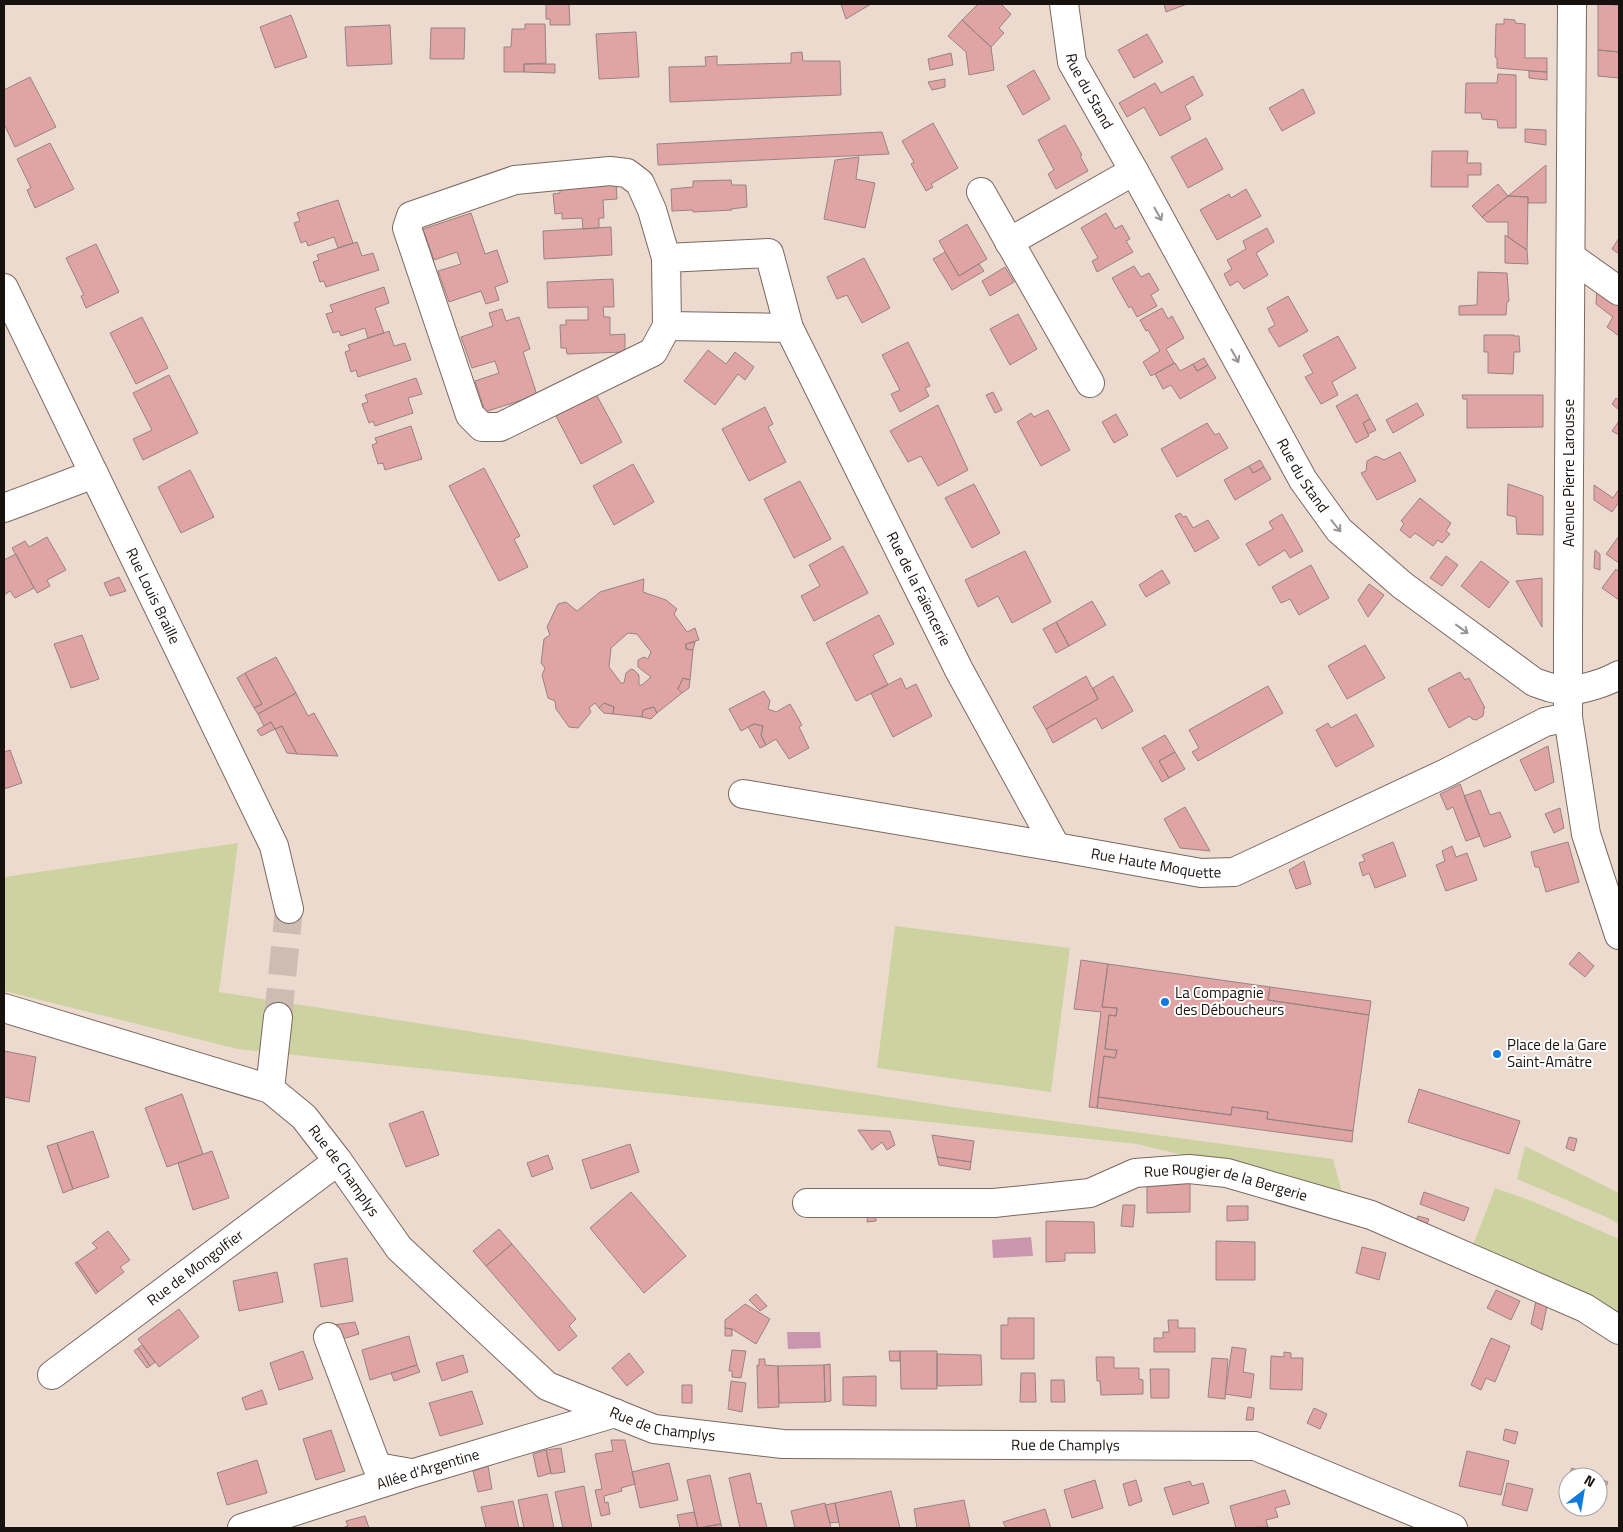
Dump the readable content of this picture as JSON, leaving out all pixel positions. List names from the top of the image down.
{
  "streets": {
    "street": [
      "Rue du Stand",
      "Avenue Pierre Larousse",
      "Rue de la Faïencerie",
      "Rue Louis Braille",
      "Rue Haute Moquette",
      "Rue de Champlys",
      "Rue Rougier de la Bergerie",
      "Rue de Mongolfier",
      "Allée d'Argentine"
    ]
  },
  "crossings": [
    ["Rue du Stand", "Avenue Pierre Larousse"],
    ["Avenue Pierre Larousse", "Rue Haute Moquette"],
    ["Rue de la Faïencerie", "Rue Haute Moquette"],
    ["Rue de Champlys", "Rue de Mongolfier"],
    ["Rue de Champlys", "Allée d'Argentine"]
  ],
  "one_way": ["Rue du Stand"],
  "places": ["La Compagnie des Déboucheurs", "Place de la Gare Saint-Amâtre"],
  "north": "top right"
}
